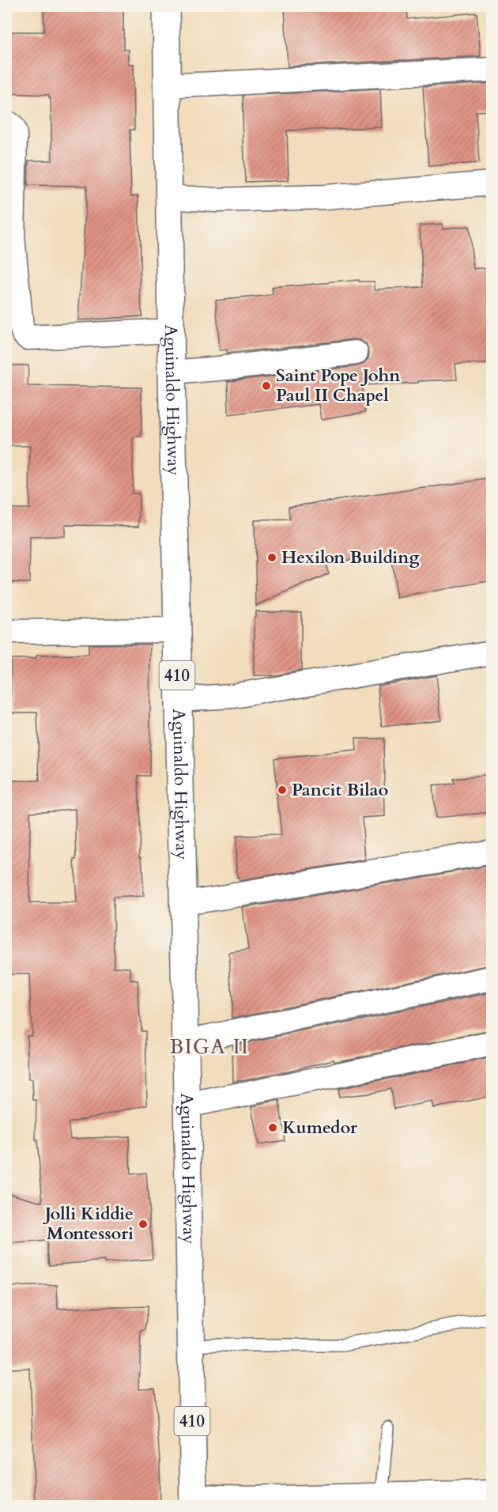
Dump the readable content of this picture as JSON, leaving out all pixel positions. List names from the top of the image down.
{
  "streets": {
    "main road": ["Aguinaldo Highway", "410"]
  },
  "districts": ["BIGA II"],
  "places": [
    "Saint Pope John Paul II Chapel",
    "Hexilon Building",
    "Pancit Bilao",
    "Kumedor",
    "Jolli Kiddie Montessori"
  ]
}
